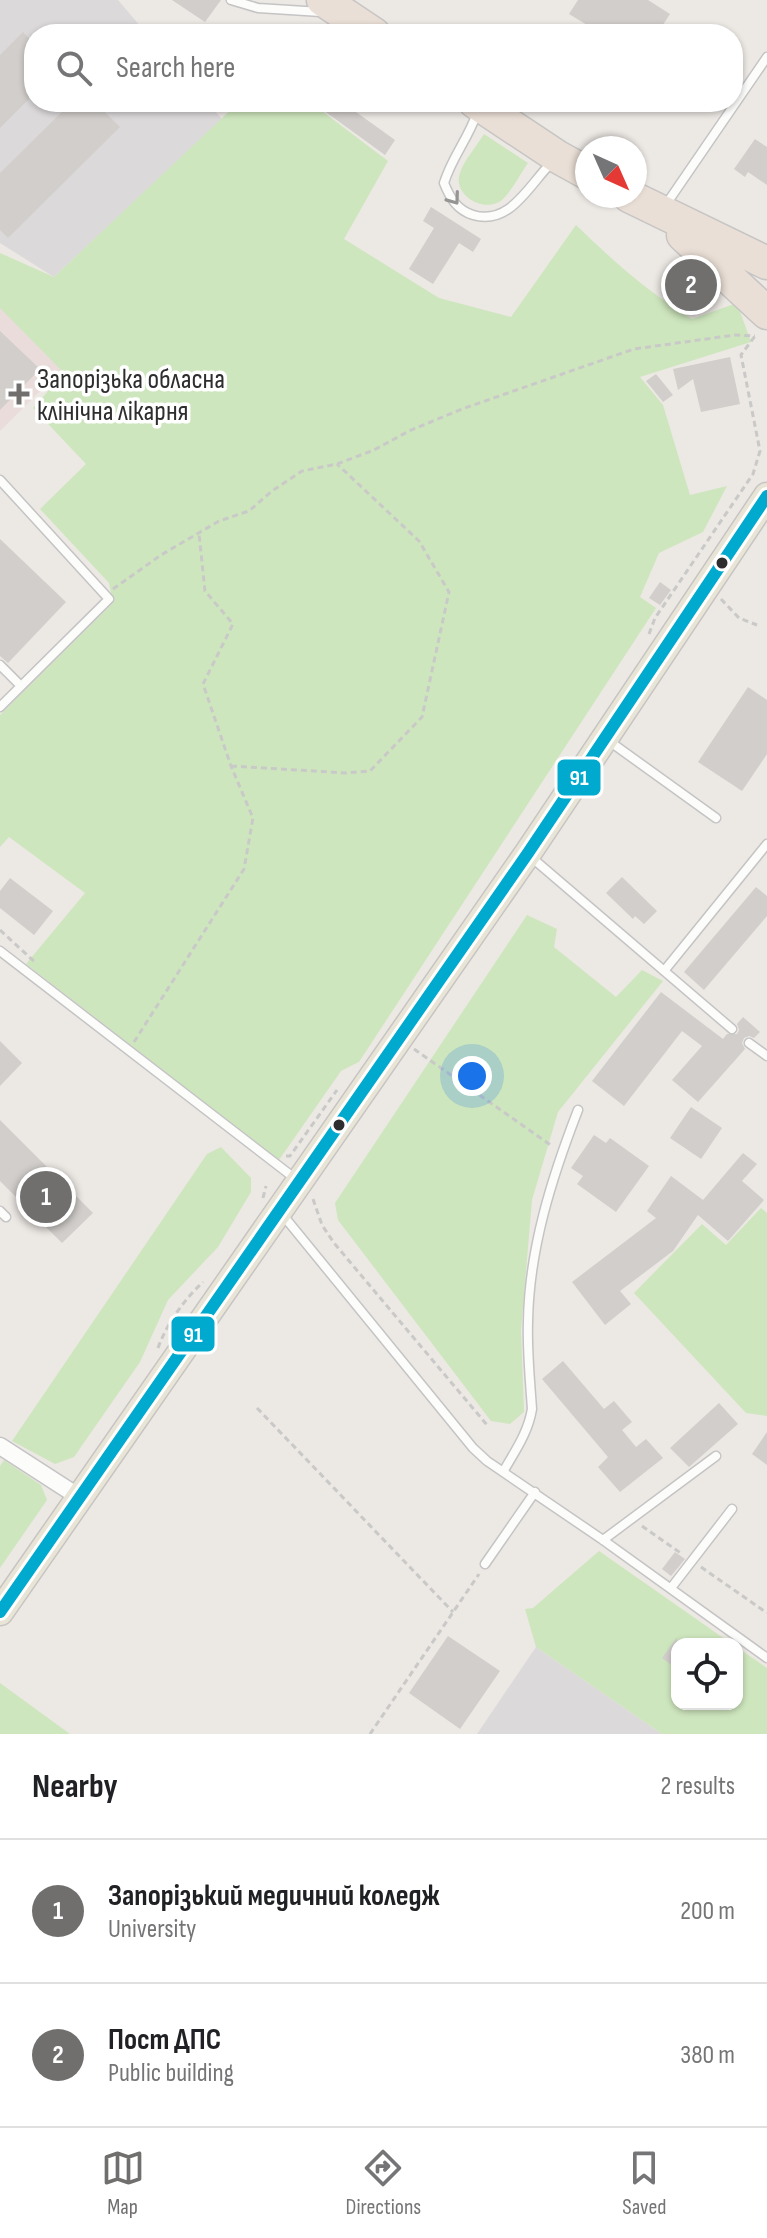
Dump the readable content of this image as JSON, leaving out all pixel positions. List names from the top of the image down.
{
  "places": {
    "health": ["Запорізька обласна клінічна лікарня"]
  },
  "lines": ["transit line 91"],
  "north": "bottom right",
  "page": {
    "search": "Search here",
    "pins": ["2", "1"],
    "heading": ["Nearby", "2 results"],
    "list": [
      {
        "mark": "1",
        "name": "Запорізький медичний коледж",
        "note": "University",
        "value": "200 m"
      },
      {
        "mark": "2",
        "name": "Пост ДПС",
        "note": "Public building",
        "value": "380 m"
      }
    ],
    "nav": ["Map", "Directions", "Saved"]
  }
}
